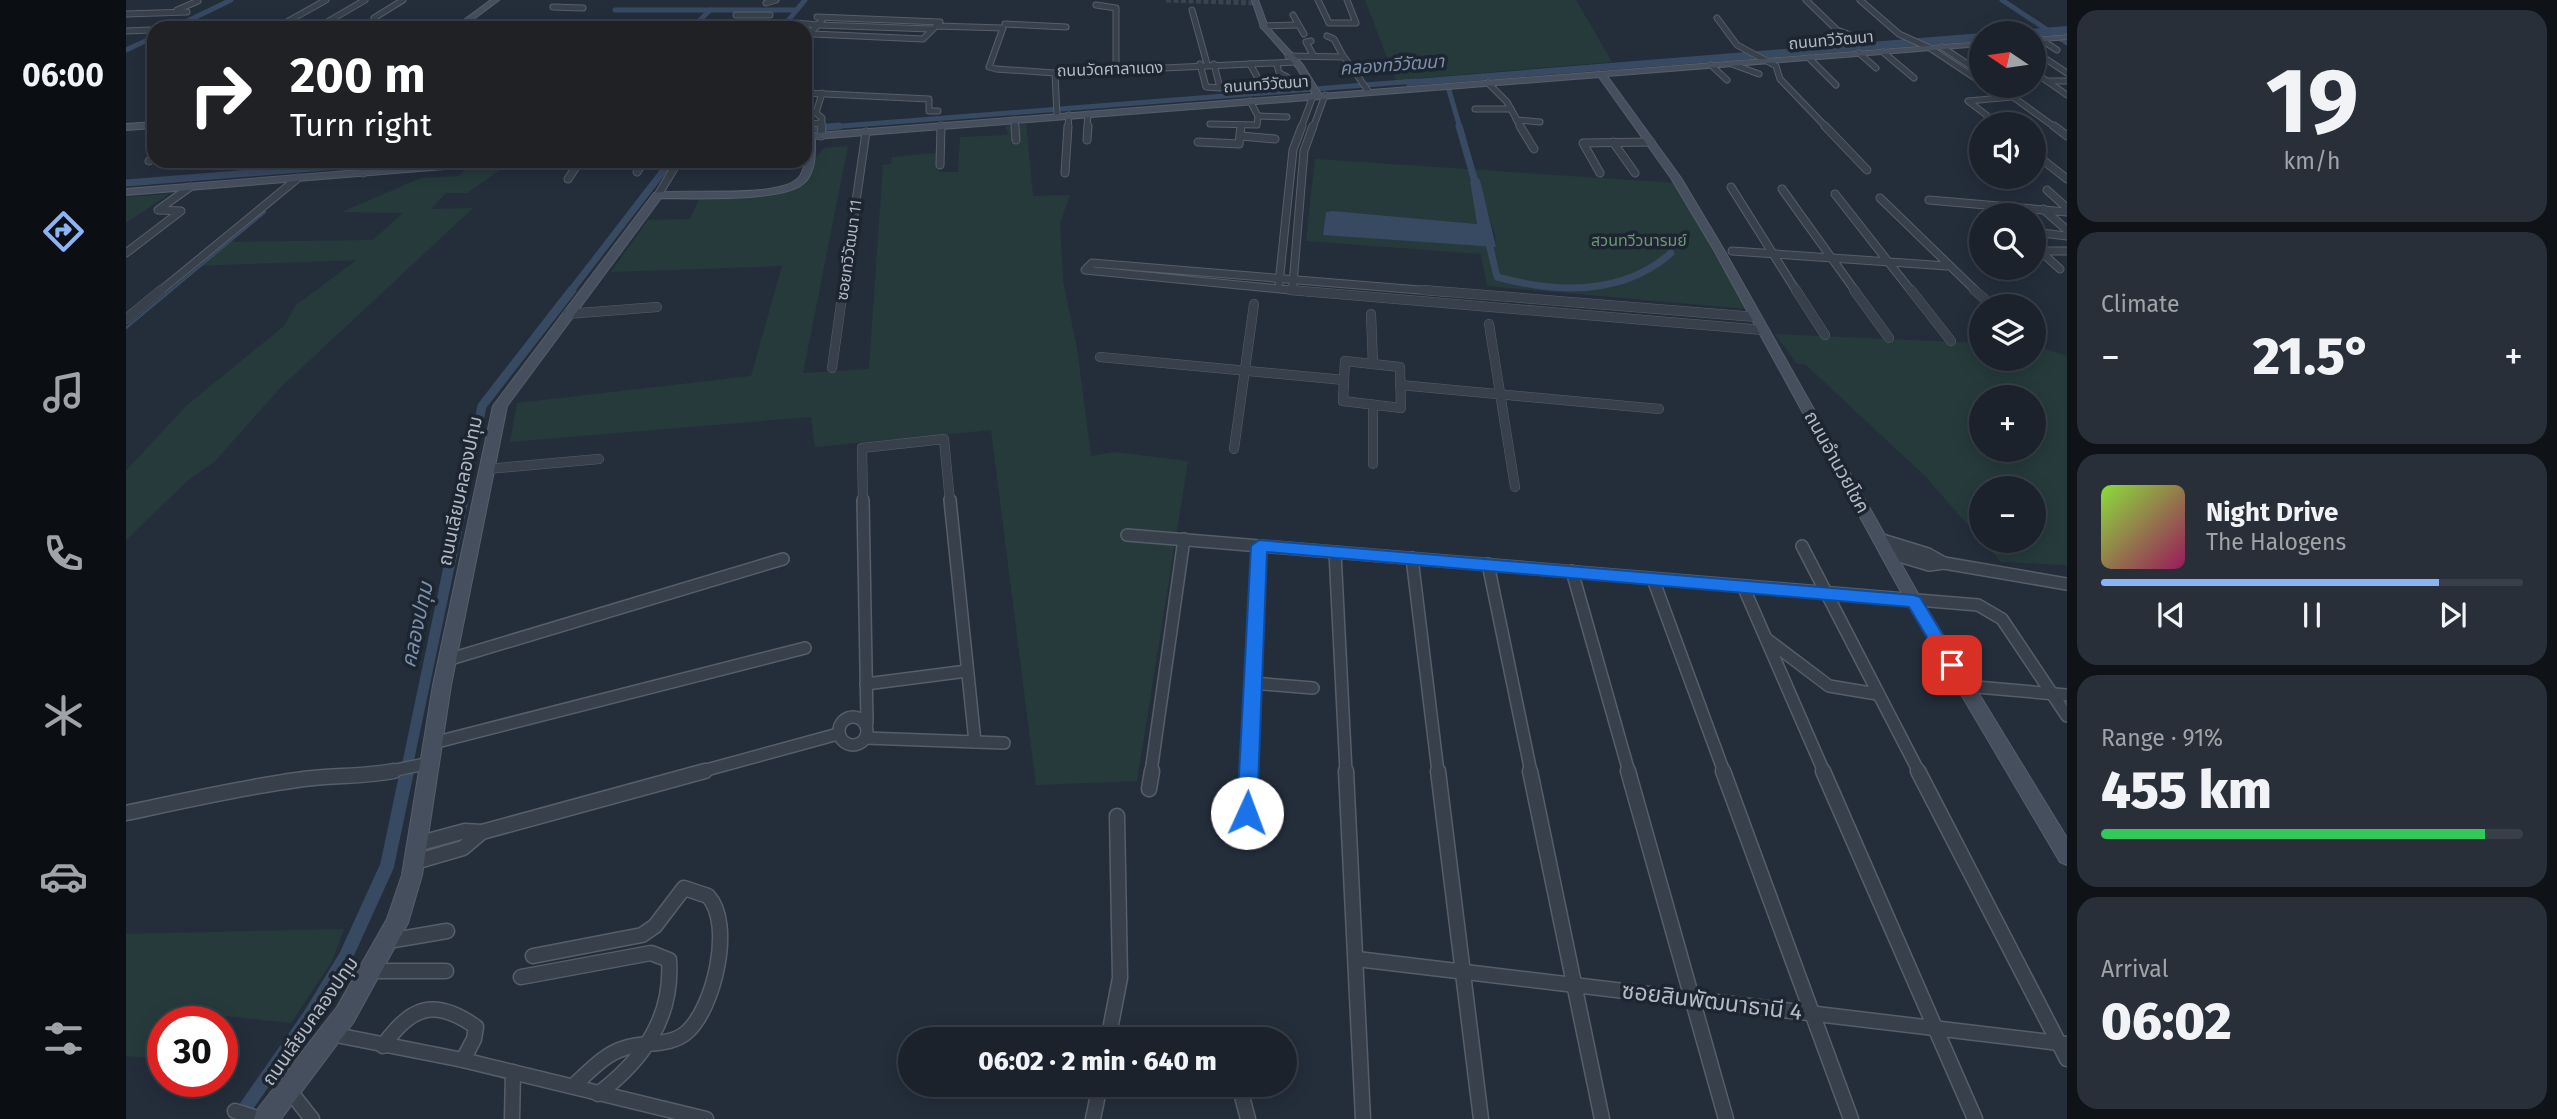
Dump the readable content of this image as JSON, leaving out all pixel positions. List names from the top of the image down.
{
  "streets": {
    "street": [
      "ถนนทวีวัฒนา",
      "ถนนวัดศาลาแดง",
      "ซอยทวีวัฒนา 11",
      "ถนนอำนวยโชค",
      "ถนนเลียบคลองปทุม",
      "ซอยสินพัฒนาธานี 4"
    ]
  },
  "crossings": [
    ["ถนนทวีวัฒนา", "ซอยทวีวัฒนา 11"],
    ["ถนนทวีวัฒนา", "ถนนอำนวยโชค"]
  ],
  "water": ["คลองทวีวัฒนา", "คลองปทุม"],
  "parks": ["สวนทวีวนารมย์"],
  "north": "left",
  "page": {
    "tabs": "06:00",
    "tile": [
      ["19", "km/h"],
      "Climate",
      ["Range · 91%", "455 km"],
      ["Arrival", "06:02"]
    ],
    "map_buttons": ["+", "−"],
    "turn": ["200 m", "Turn right"],
    "heat": ["−", "21.5°", "+"],
    "song": ["Night Drive", "The Halogens"],
    "limit": "30",
    "trip": "06:02 · 2 min · 640 m"
  }
}
